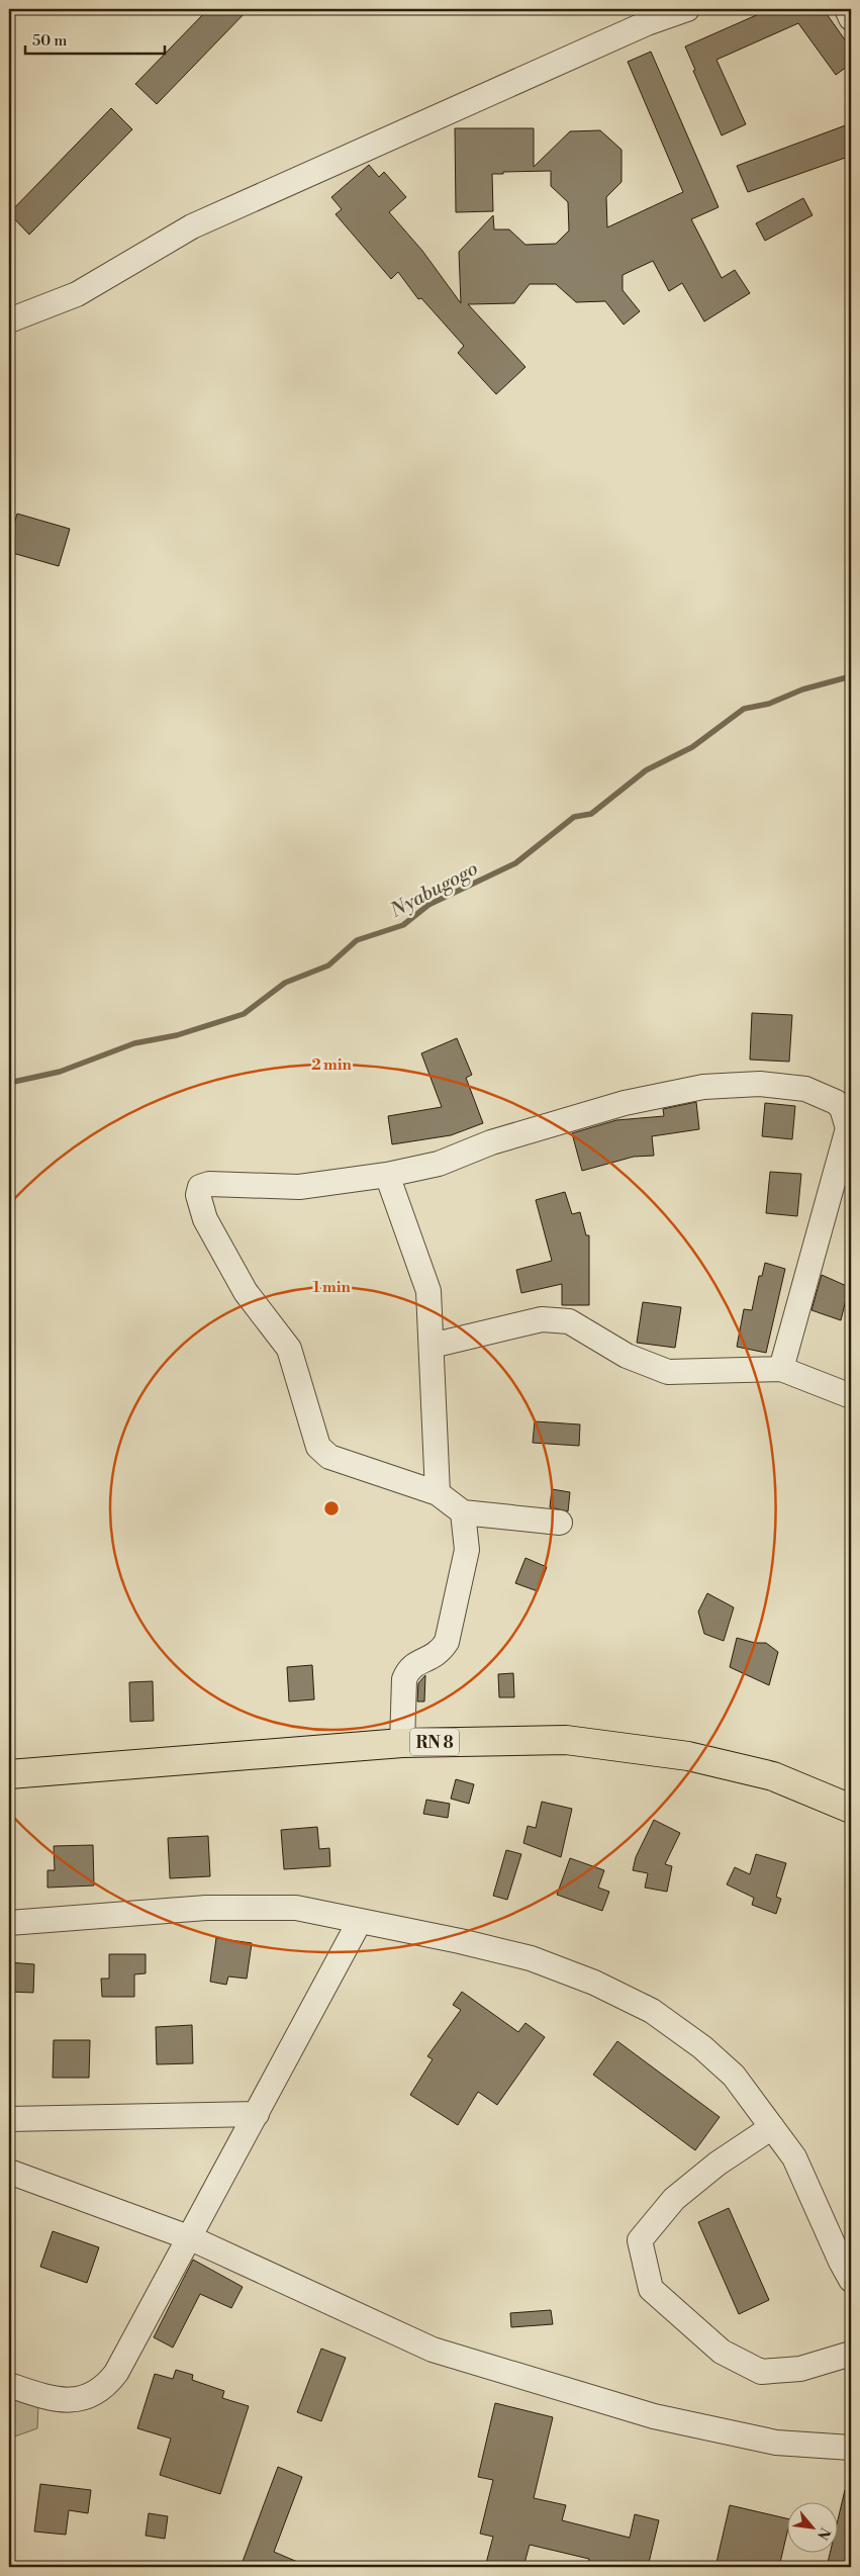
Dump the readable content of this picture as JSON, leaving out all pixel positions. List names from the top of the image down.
{
  "streets": {
    "main road": ["RN 8"]
  },
  "water": ["Nyabugogo"],
  "scale_bar": "50 m",
  "north": "bottom right",
  "rings": ["2 min", "1 min"]
}
